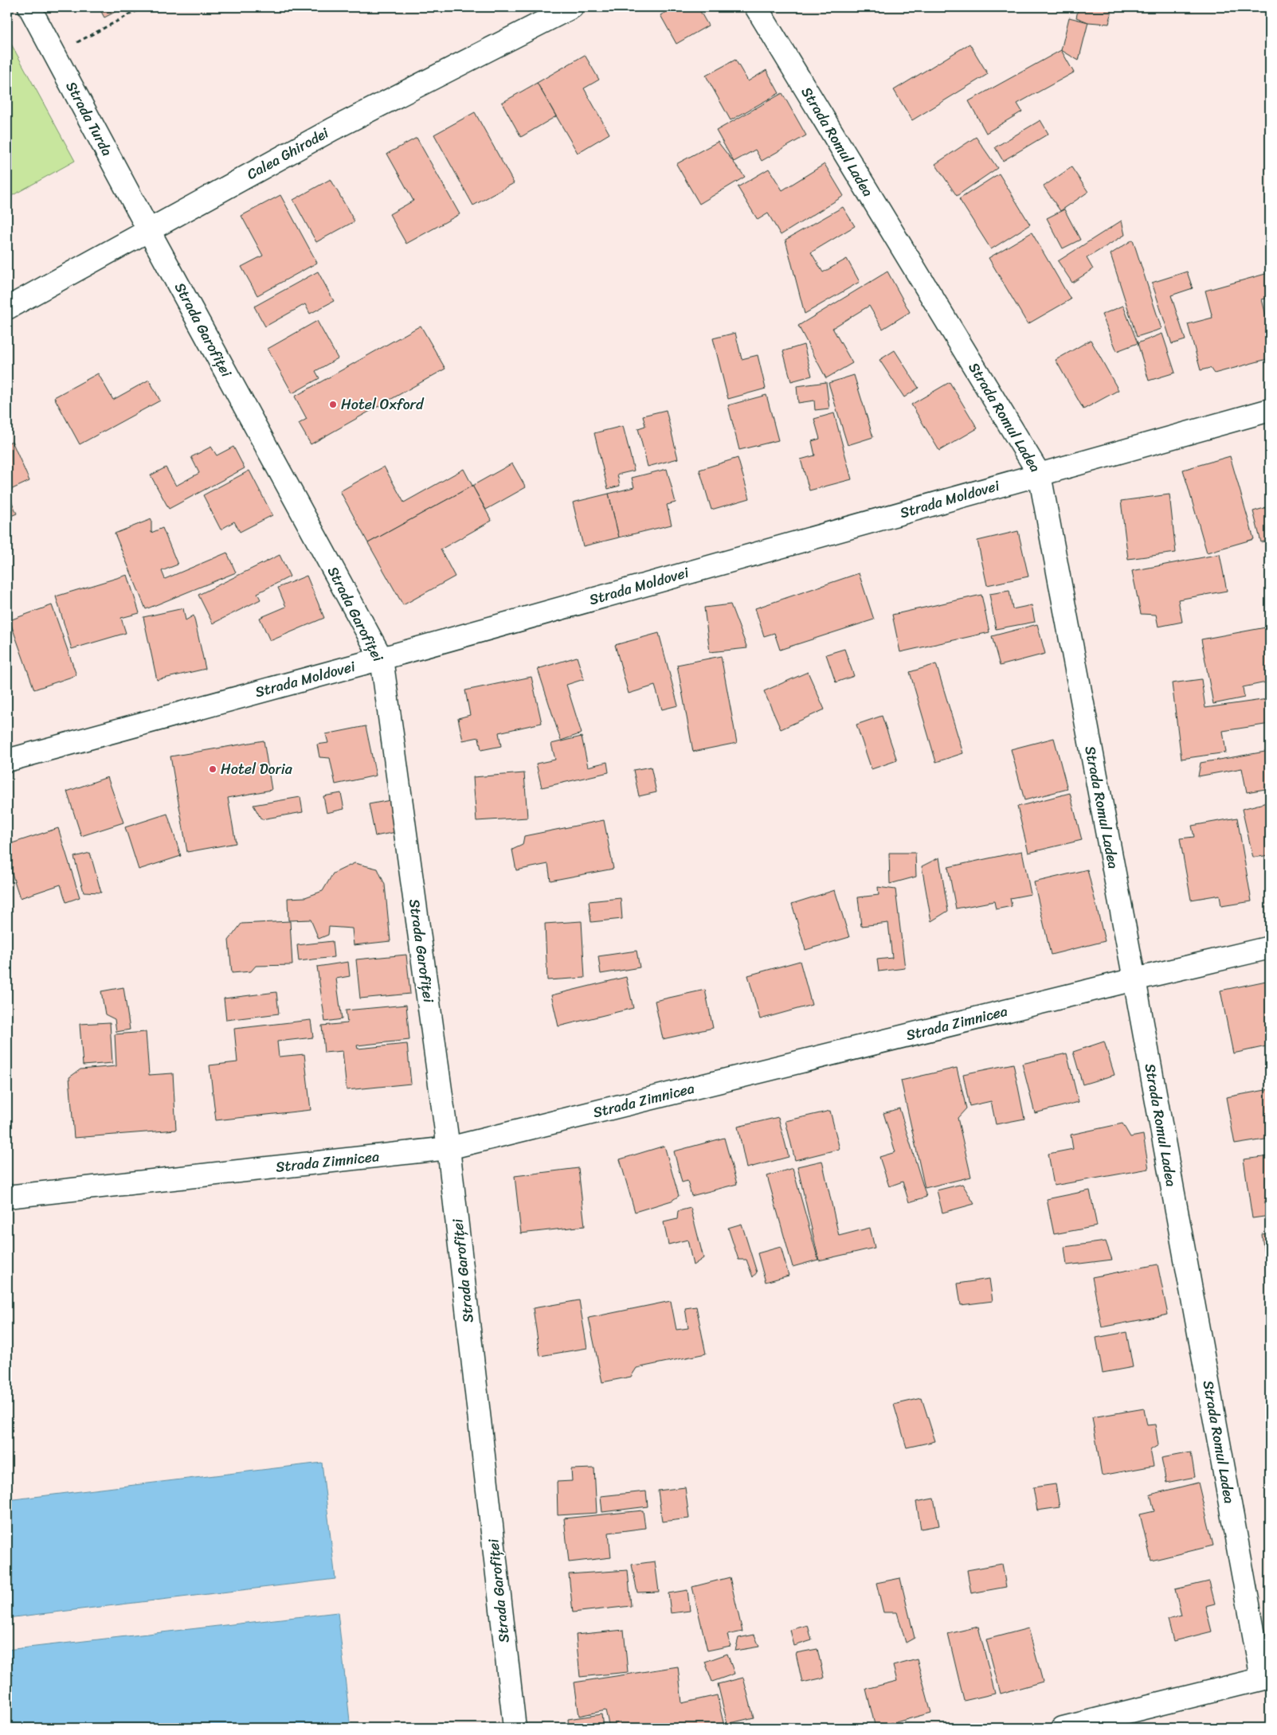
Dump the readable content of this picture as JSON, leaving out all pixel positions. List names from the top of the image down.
{
  "streets": {
    "street": [
      "Strada Turda",
      "Strada Romul Ladea",
      "Calea Ghirodei",
      "Strada Garofiței",
      "Strada Moldovei",
      "Strada Zimnicea"
    ]
  },
  "crossings": [
    ["Strada Turda", "Calea Ghirodei"],
    ["Strada Turda", "Strada Garofiței"],
    ["Strada Romul Ladea", "Strada Moldovei"],
    ["Strada Romul Ladea", "Strada Zimnicea"],
    ["Calea Ghirodei", "Strada Garofiței"],
    ["Strada Garofiței", "Strada Moldovei"],
    ["Strada Garofiței", "Strada Zimnicea"]
  ],
  "places": ["Hotel Oxford", "Hotel Doria"]
}
